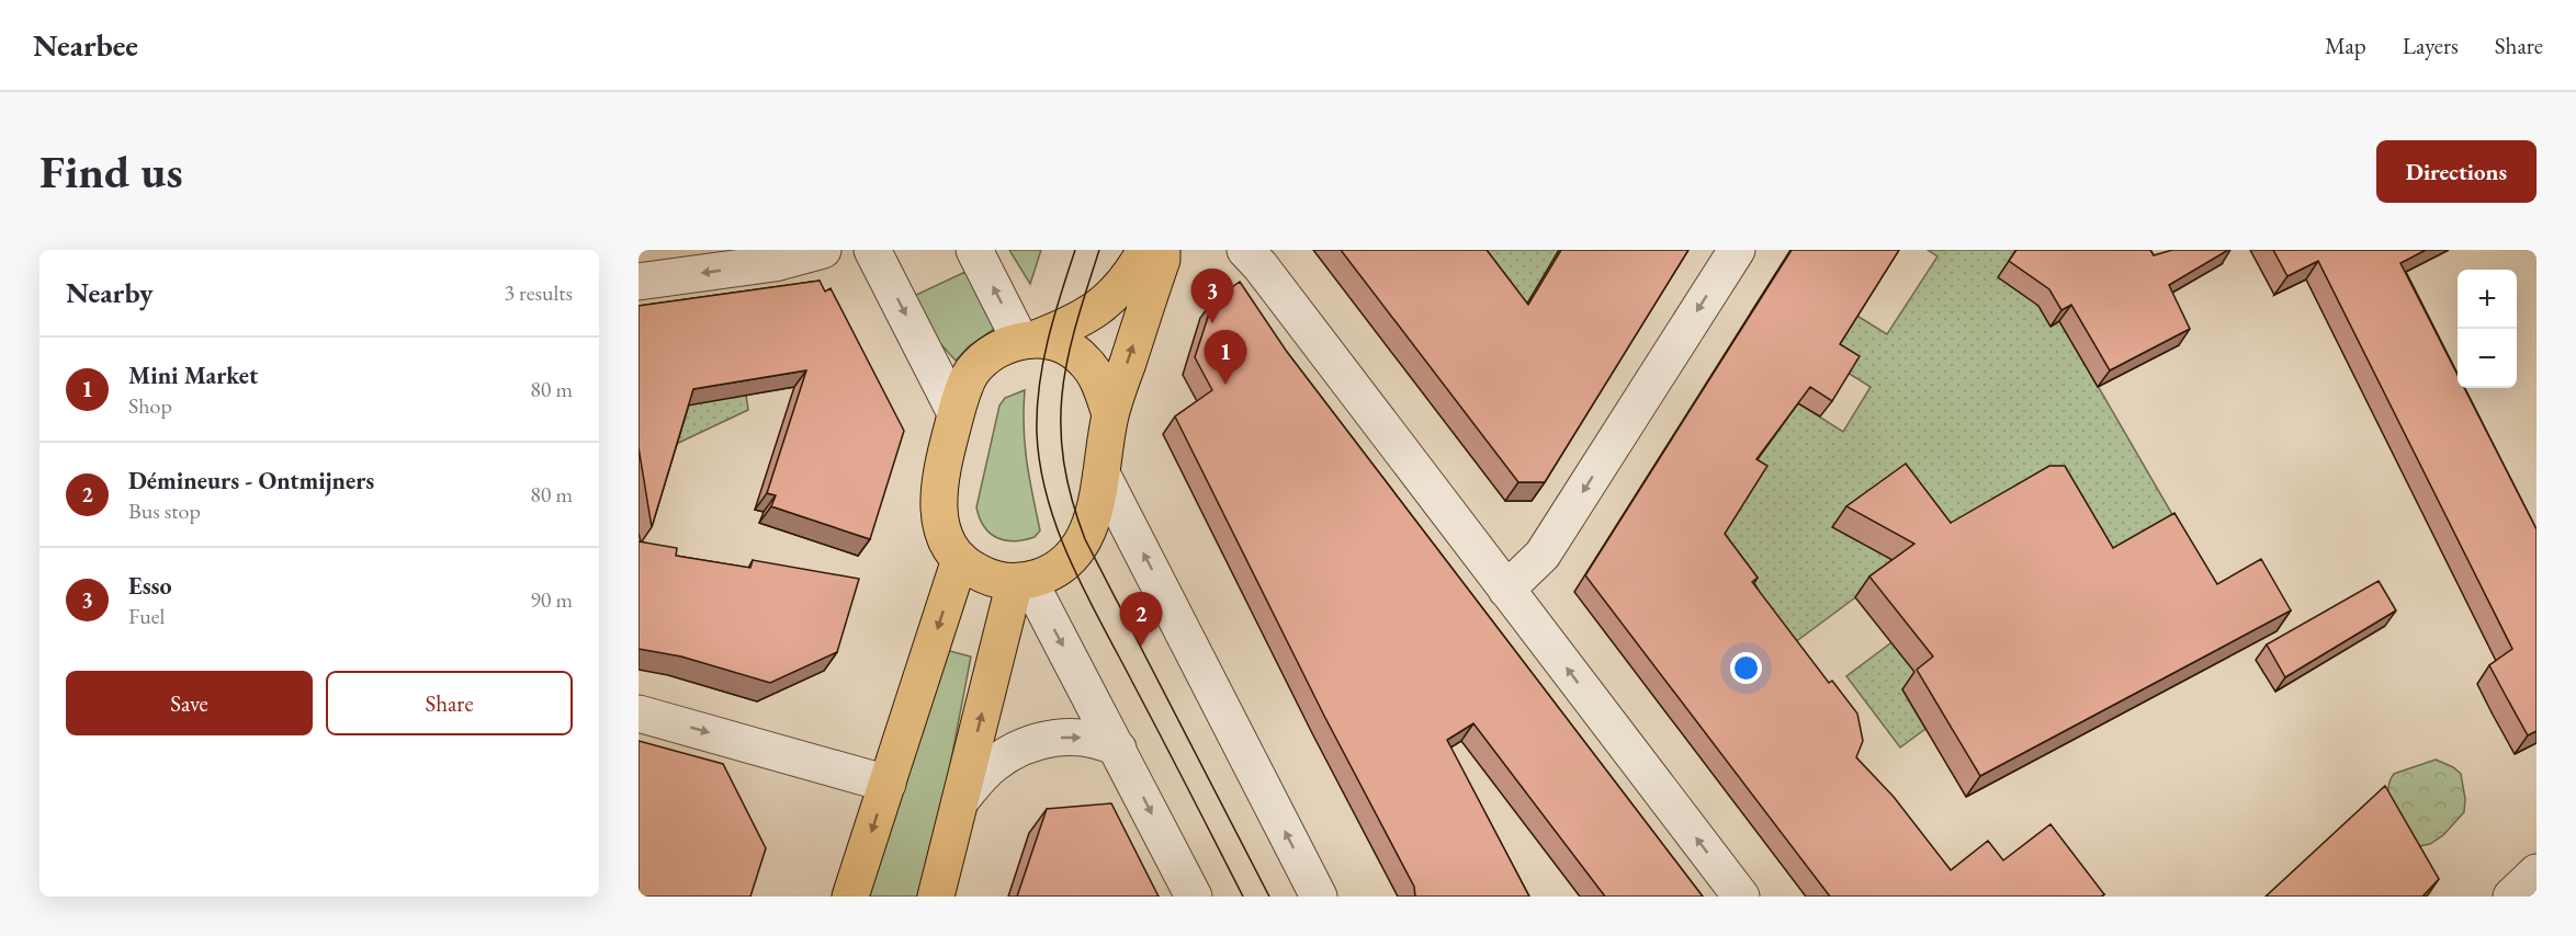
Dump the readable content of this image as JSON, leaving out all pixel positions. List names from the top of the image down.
{
  "page": {
    "header": "Nearbee",
    "nav": ["Map", "Layers", "Share"],
    "buttons": [
      "Directions",
      ["Save", "Share"]
    ],
    "title": "Find us",
    "heading": ["Nearby", "3 results"],
    "pins": ["3", "1", "2"],
    "map_buttons": ["+", "−"],
    "list": [
      {
        "mark": "1",
        "name": "Mini Market",
        "note": "Shop",
        "value": "80 m"
      },
      {
        "mark": "2",
        "name": "Démineurs - Ontmijners",
        "note": "Bus stop",
        "value": "80 m"
      },
      {
        "mark": "3",
        "name": "Esso",
        "note": "Fuel",
        "value": "90 m"
      }
    ]
  }
}
